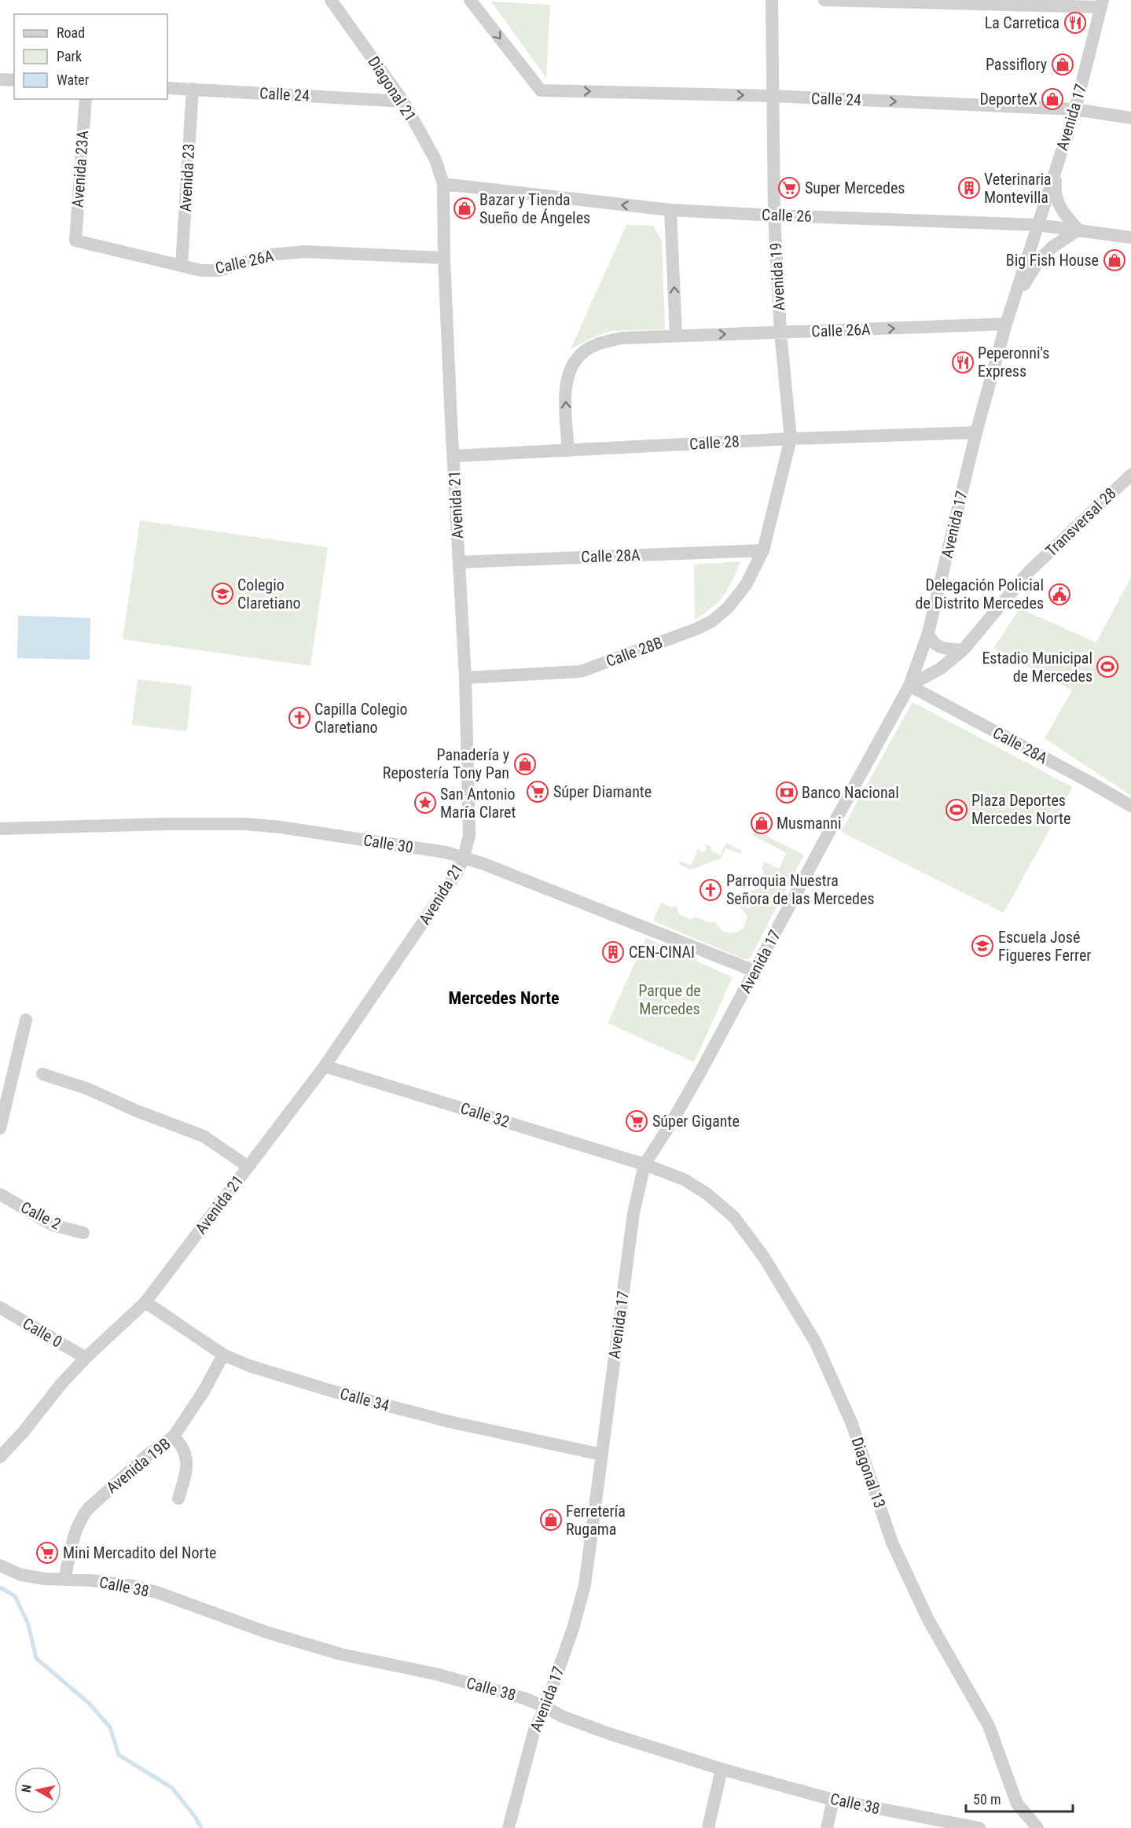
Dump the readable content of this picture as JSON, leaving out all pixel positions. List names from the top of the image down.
{
  "streets": {
    "street": [
      "Diagonal 21",
      "Calle 24",
      "Avenida 17",
      "Avenida 23A",
      "Avenida 23",
      "Calle 26",
      "Calle 26A",
      "Avenida 19",
      "Calle 28",
      "Avenida 21",
      "Transversal 28",
      "Calle 28A",
      "Calle 28B",
      "Calle 30",
      "Calle 32",
      "Calle 2",
      "Calle 0",
      "Calle 34",
      "Avenida 19B",
      "Diagonal 13",
      "Calle 38"
    ]
  },
  "crossings": [
    ["Diagonal 21", "Calle 24"],
    ["Diagonal 21", "Calle 26"],
    ["Diagonal 21", "Avenida 21"],
    ["Calle 24", "Avenida 17"],
    ["Calle 24", "Avenida 23"],
    ["Calle 24", "Avenida 19"],
    ["Avenida 17", "Calle 26"],
    ["Avenida 17", "Calle 26A"],
    ["Avenida 17", "Calle 28"],
    ["Avenida 17", "Transversal 28"],
    ["Avenida 17", "Calle 28A"],
    ["Avenida 17", "Calle 30"],
    ["Avenida 17", "Calle 32"],
    ["Avenida 17", "Calle 34"],
    ["Avenida 17", "Diagonal 13"],
    ["Avenida 17", "Calle 38"],
    ["Avenida 23A", "Calle 26A"],
    ["Avenida 23", "Calle 26A"],
    ["Calle 26", "Avenida 19"],
    ["Calle 26", "Avenida 21"],
    ["Calle 26A", "Avenida 19"],
    ["Calle 26A", "Calle 28"],
    ["Calle 26A", "Avenida 21"],
    ["Avenida 19", "Calle 28"],
    ["Avenida 19", "Calle 28A"],
    ["Avenida 19", "Calle 28B"],
    ["Calle 28", "Avenida 21"],
    ["Avenida 21", "Calle 28A"],
    ["Avenida 21", "Calle 28B"],
    ["Avenida 21", "Calle 30"],
    ["Avenida 21", "Calle 32"],
    ["Avenida 21", "Calle 0"],
    ["Avenida 21", "Calle 34"],
    ["Transversal 28", "Calle 28A"],
    ["Calle 28A", "Calle 28B"],
    ["Calle 32", "Diagonal 13"],
    ["Calle 34", "Avenida 19B"],
    ["Avenida 19B", "Calle 38"]
  ],
  "one_way": ["Calle 26A"],
  "districts": ["Mercedes Norte"],
  "parks": ["Parque de Mercedes"],
  "places": {
    "restaurant": ["La Carretica", "Peperonni's Express"],
    "shop": [
      "Passiflory",
      "DeporteX",
      "Bazar y Tienda Sueño de Ángeles",
      "Big Fish House",
      "Panadería y Repostería Tony Pan",
      "Musmanni",
      "Ferretería Rugama"
    ],
    "supermarket": [
      "Super Mercedes",
      "Súper Diamante",
      "Súper Gigante",
      "Mini Mercadito del Norte"
    ],
    "building": ["Veterinaria Montevilla", "CEN-CINAI"],
    "school or university": ["Colegio Claretiano", "Escuela José Figueres Ferrer"],
    "public building": ["Delegación Policial de Distrito Mercedes"],
    "sports": ["Estadio Municipal de Mercedes", "Plaza Deportes Mercedes Norte"],
    "church": ["Capilla Colegio Claretiano", "Parroquia Nuestra Señora de las Mercedes"],
    "bank": ["Banco Nacional"],
    "place": ["San Antonio María Claret"]
  },
  "legend": ["Road", "Park", "Water"],
  "scale_bar": "50 m",
  "north": "left"
}
